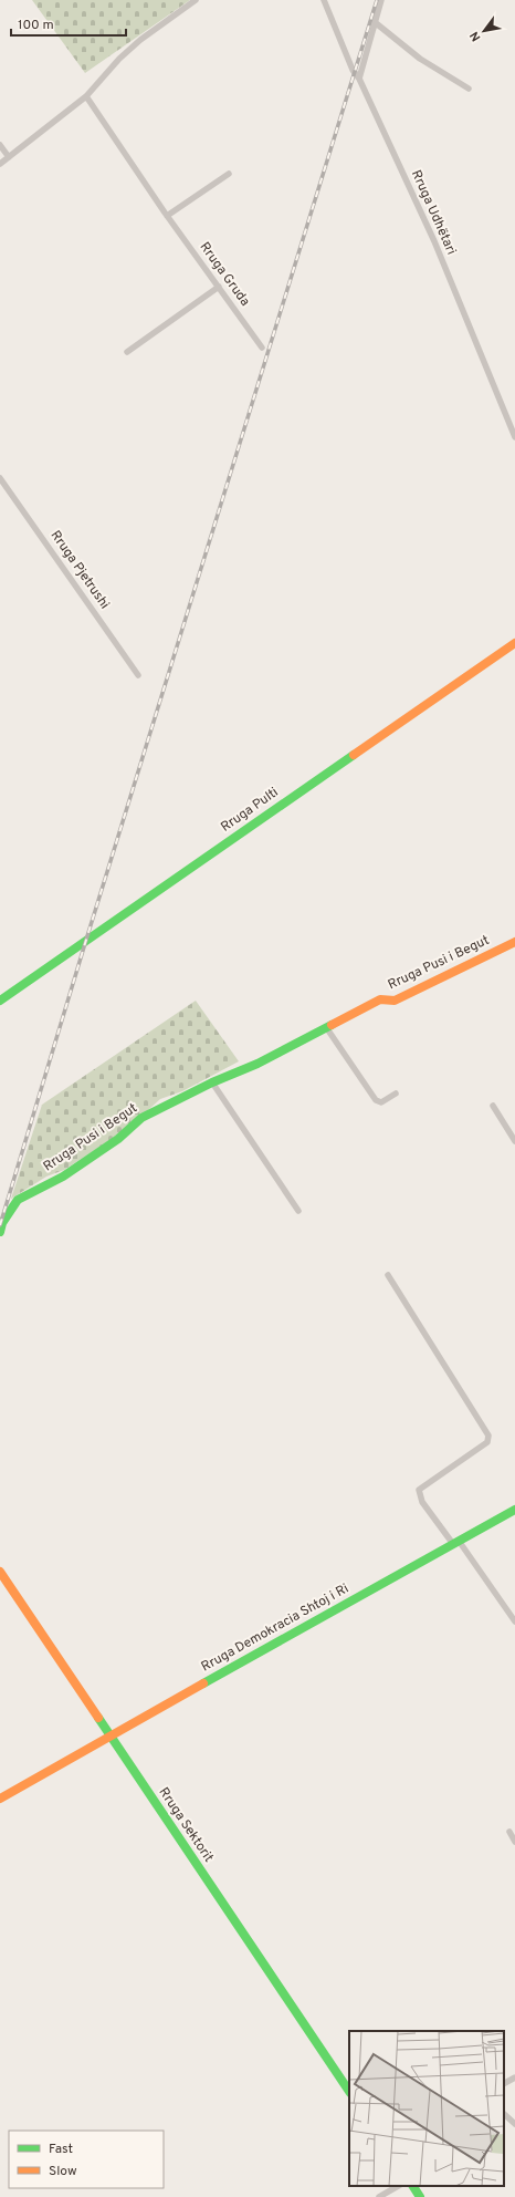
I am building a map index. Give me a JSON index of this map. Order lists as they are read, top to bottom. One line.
{"streets":{"street":["Rruga Udhëtari","Rruga Gruda","Rruga Pjetrushi","Rruga Pulti","Rruga Pusi i Begut","Rruga Demokracia Shtoj i Ri","Rruga Sektorit"]},"crossings":[["Rruga Demokracia Shtoj i Ri","Rruga Sektorit"]],"legend":["Fast","Slow"],"scale_bar":"100 m","north":"bottom left"}
